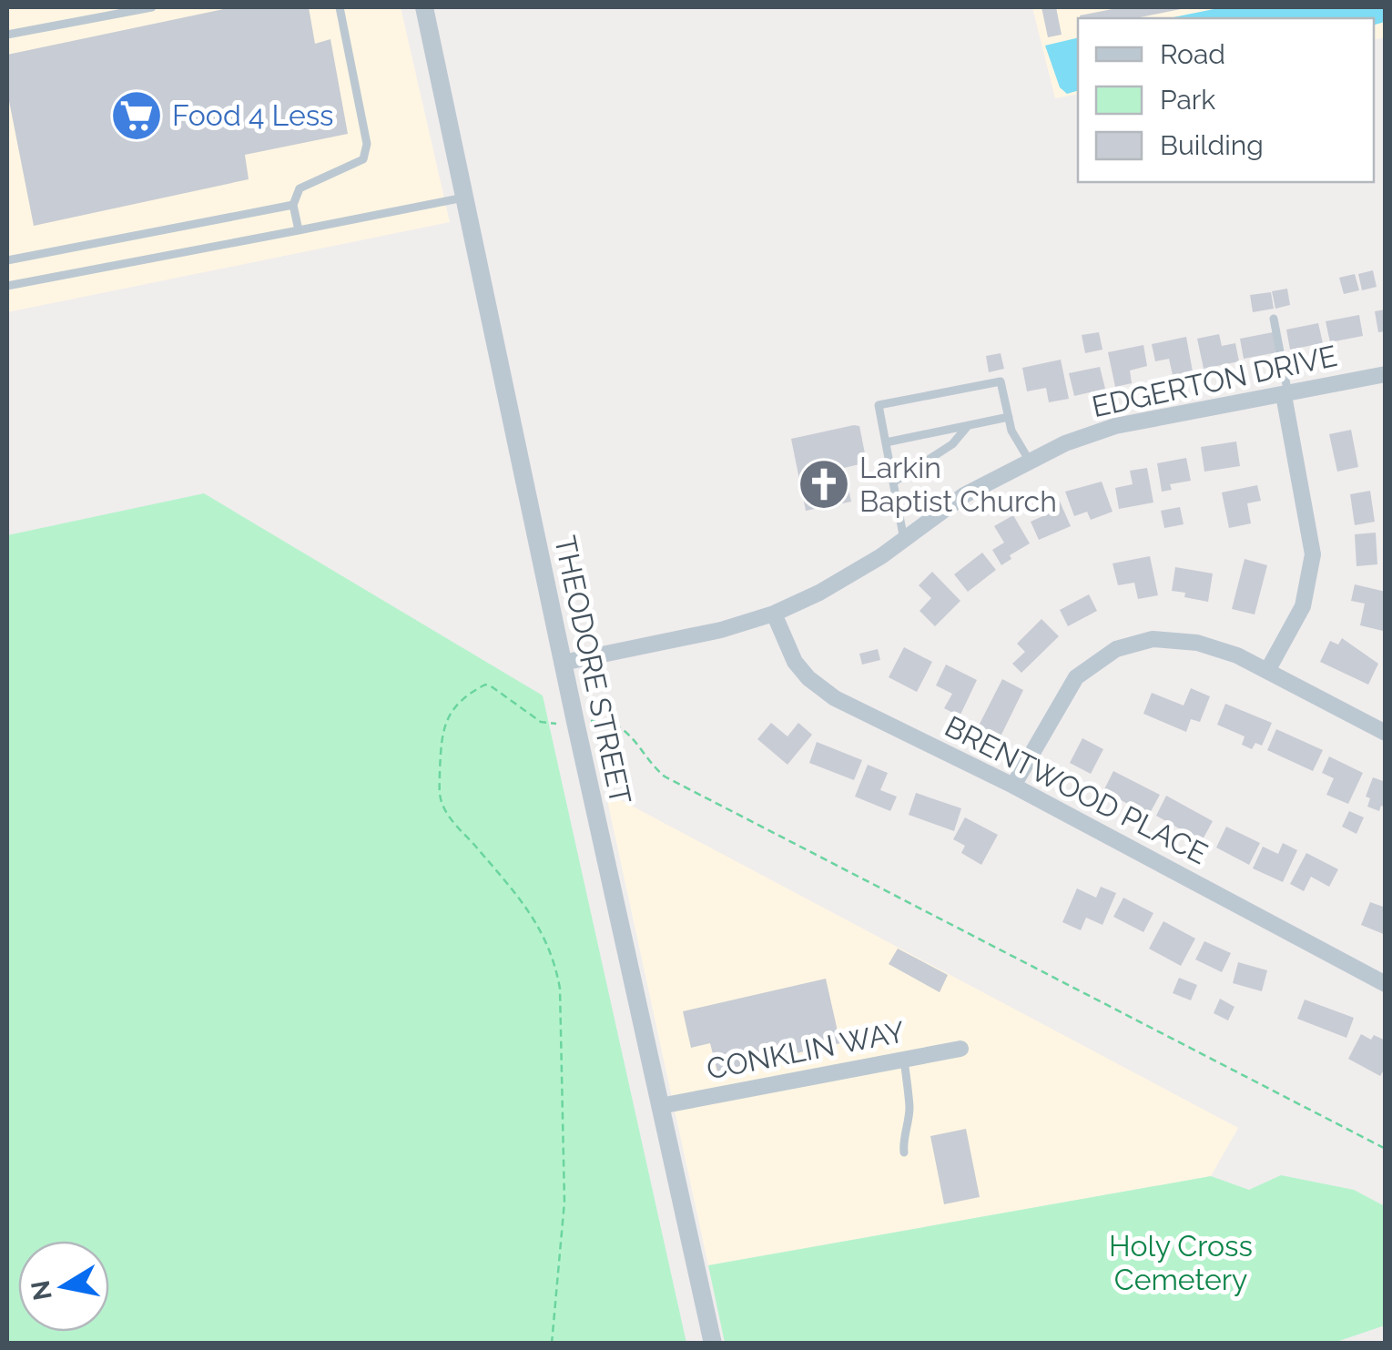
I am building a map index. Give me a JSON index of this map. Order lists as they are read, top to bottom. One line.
{"streets":{"street":["EDGERTON DRIVE","THEODORE STREET","BRENTWOOD PLACE","CONKLIN WAY"]},"crossings":[["EDGERTON DRIVE","THEODORE STREET"],["EDGERTON DRIVE","BRENTWOOD PLACE"],["THEODORE STREET","CONKLIN WAY"]],"parks":["Holy Cross Cemetery"],"places":{"supermarket":["Food 4 Less"],"church":["Larkin Baptist Church"]},"legend":["Road","Park","Building"],"north":"left"}
